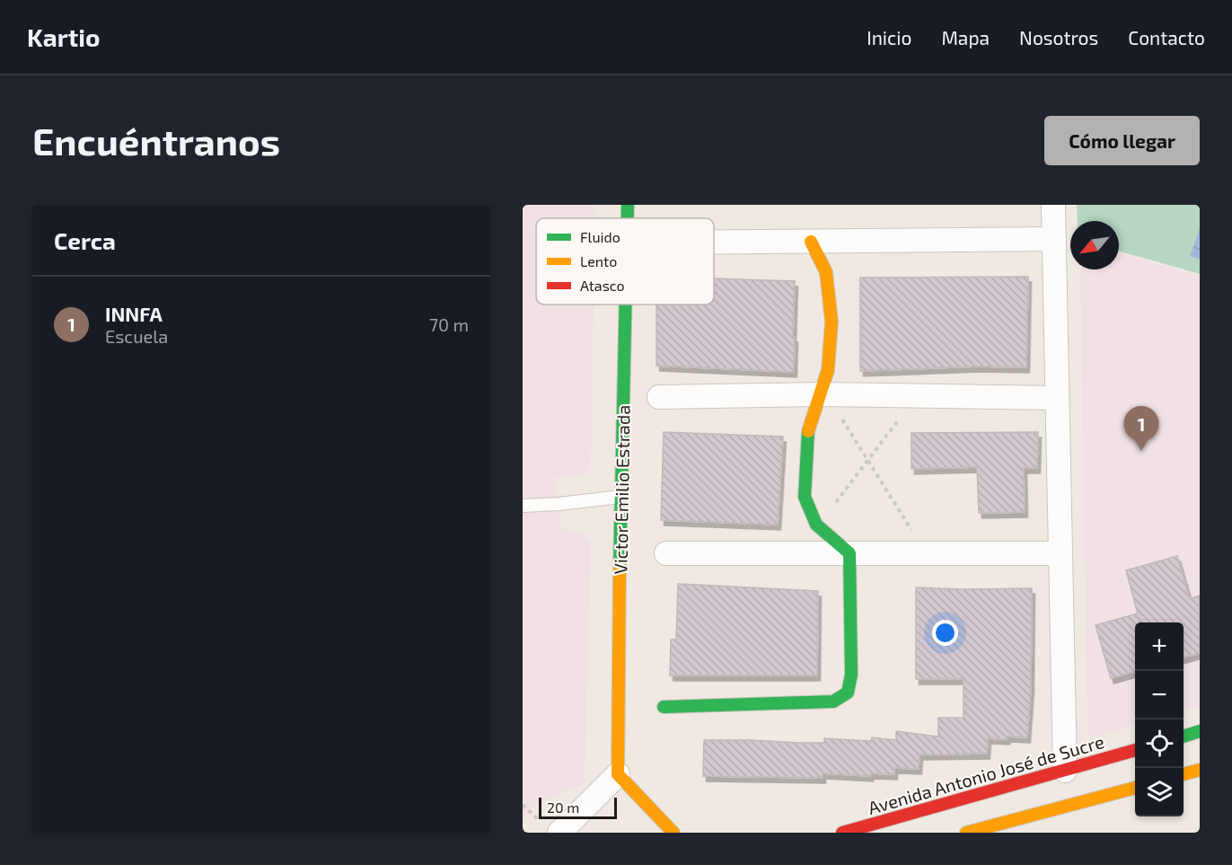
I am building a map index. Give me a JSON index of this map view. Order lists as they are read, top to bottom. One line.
{"streets":{"street":["Victor Emilio Estrada","Avenida Antonio José de Sucre"]},"legend":["Fluido","Lento","Atasco"],"scale_bar":"20 m","north":"bottom left","page":{"header":"Kartio","nav":["Inicio","Mapa","Nosotros","Contacto"],"buttons":"Cómo llegar","title":"Encuéntranos","heading":"Cerca","list":[{"mark":"1","name":"INNFA","note":"Escuela","value":"70 m"}],"pins":"1","map_buttons":["+","−"],"scale":"20 m"}}
